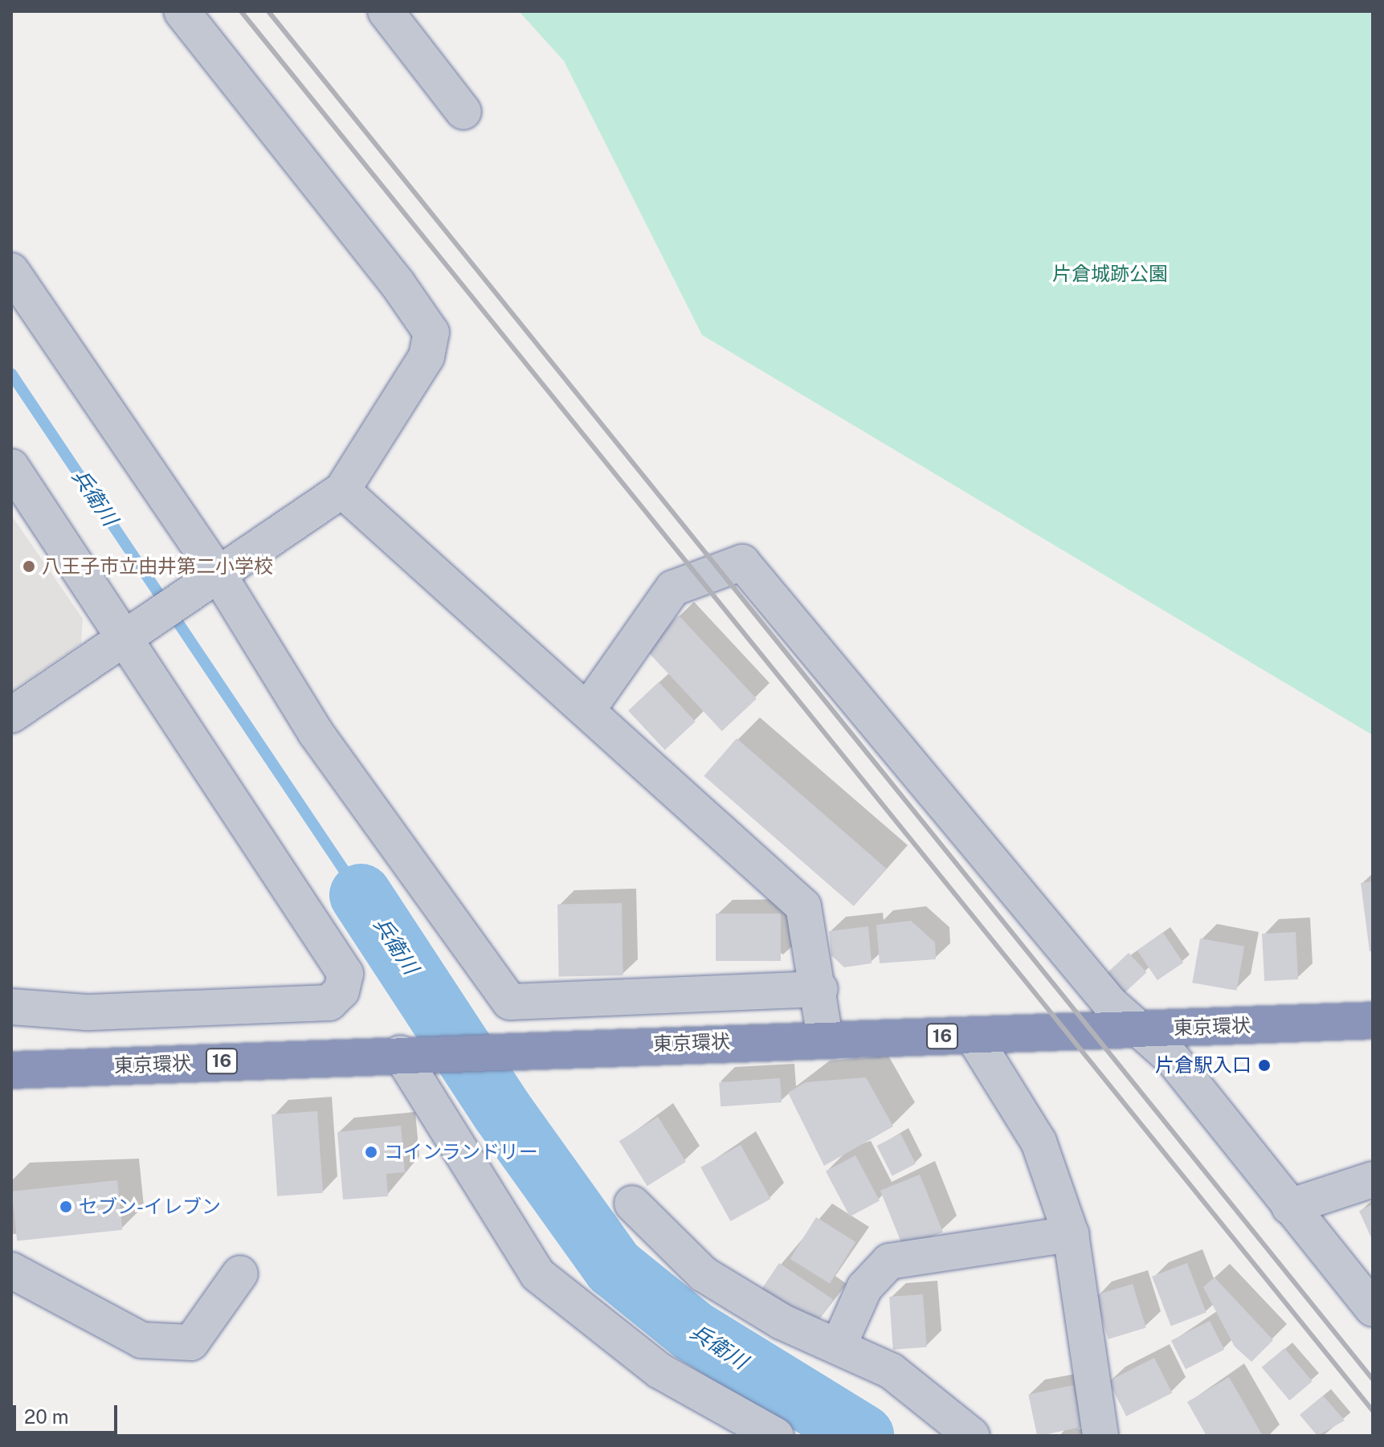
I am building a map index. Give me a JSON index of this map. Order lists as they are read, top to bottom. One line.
{"streets":{"highway":["東京環状","16"]},"water":["兵衛川"],"parks":["片倉城跡公園"],"places":["八王子市立由井第二小学校","片倉駅入口","コインランドリー","セブン-イレブン"],"scale_bar":"20 m"}
